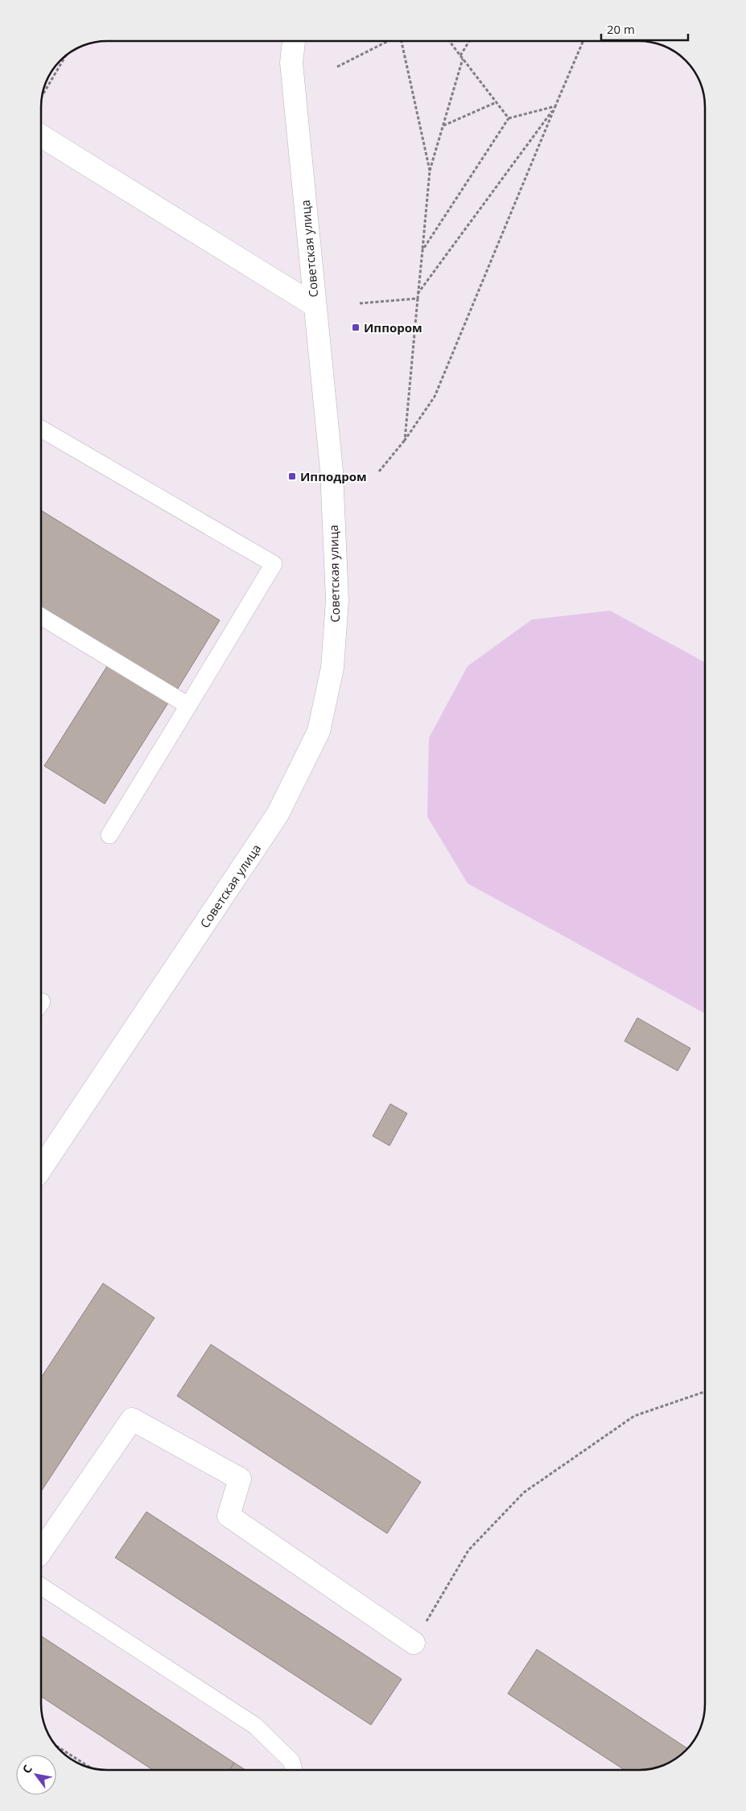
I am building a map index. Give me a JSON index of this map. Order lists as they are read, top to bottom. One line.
{"streets":{"main road":["Советская улица"]},"places":{"transit":["Иппором","Ипподром"]},"scale_bar":"20 m","north":"top left"}
